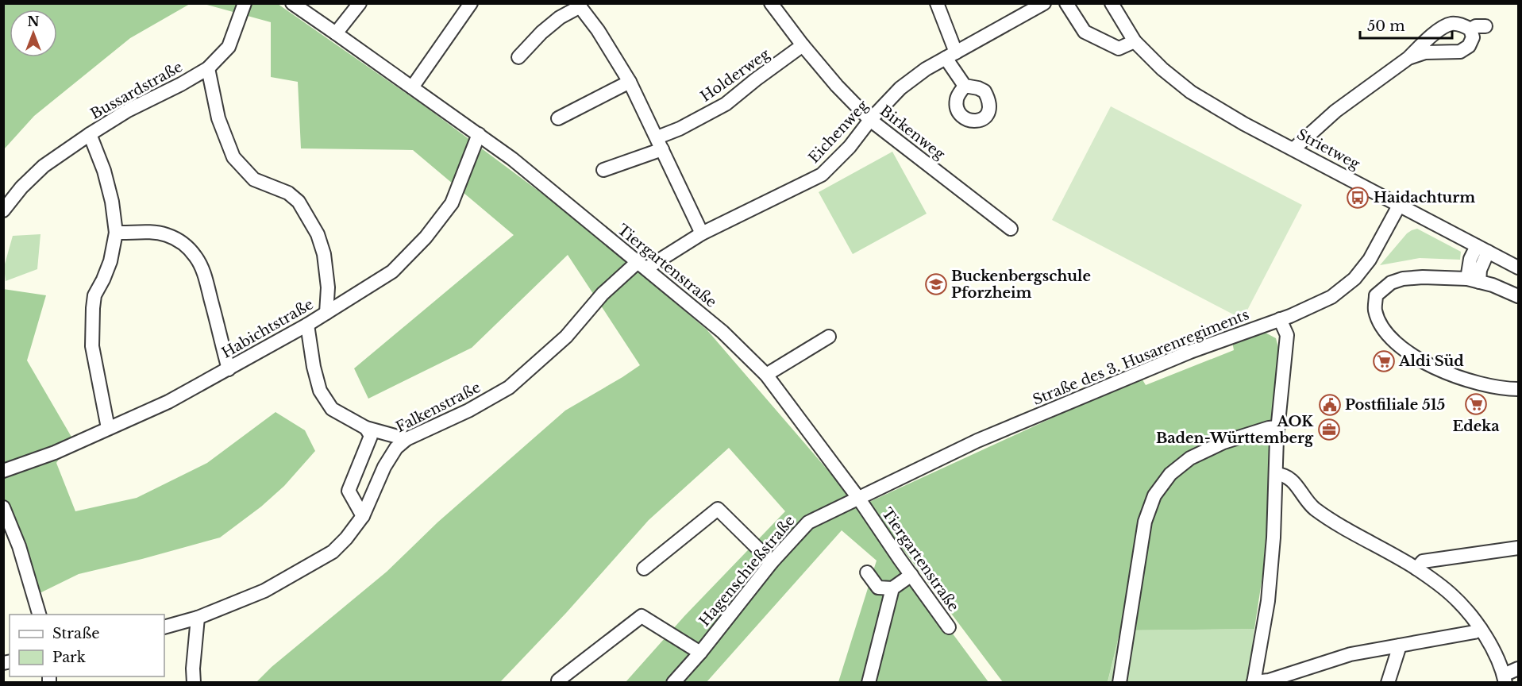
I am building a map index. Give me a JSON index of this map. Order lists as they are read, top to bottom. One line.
{"streets":{"street":["Holderweg","Bussardstraße","Eichenweg","Birkenweg","Strietweg","Tiergartenstraße","Habichtstraße","Straße des 3. Husarenregiments","Falkenstraße","Hagenschießstraße"]},"crossings":[["Holderweg","Birkenweg"],["Eichenweg","Birkenweg"],["Eichenweg","Tiergartenstraße"],["Eichenweg","Falkenstraße"],["Strietweg","Straße des 3. Husarenregiments"],["Tiergartenstraße","Habichtstraße"],["Tiergartenstraße","Straße des 3. Husarenregiments"],["Tiergartenstraße","Falkenstraße"],["Tiergartenstraße","Hagenschießstraße"],["Straße des 3. Husarenregiments","Hagenschießstraße"]],"places":{"bus stop":["Haidachturm"],"school or university":["Buckenbergschule Pforzheim"],"supermarket":["Aldi Süd","Edeka"],"public building":["Postfiliale 515"],"office":["AOK Baden-Württemberg"]},"legend":["Straße","Park"],"scale_bar":"50 m","north":"top"}
